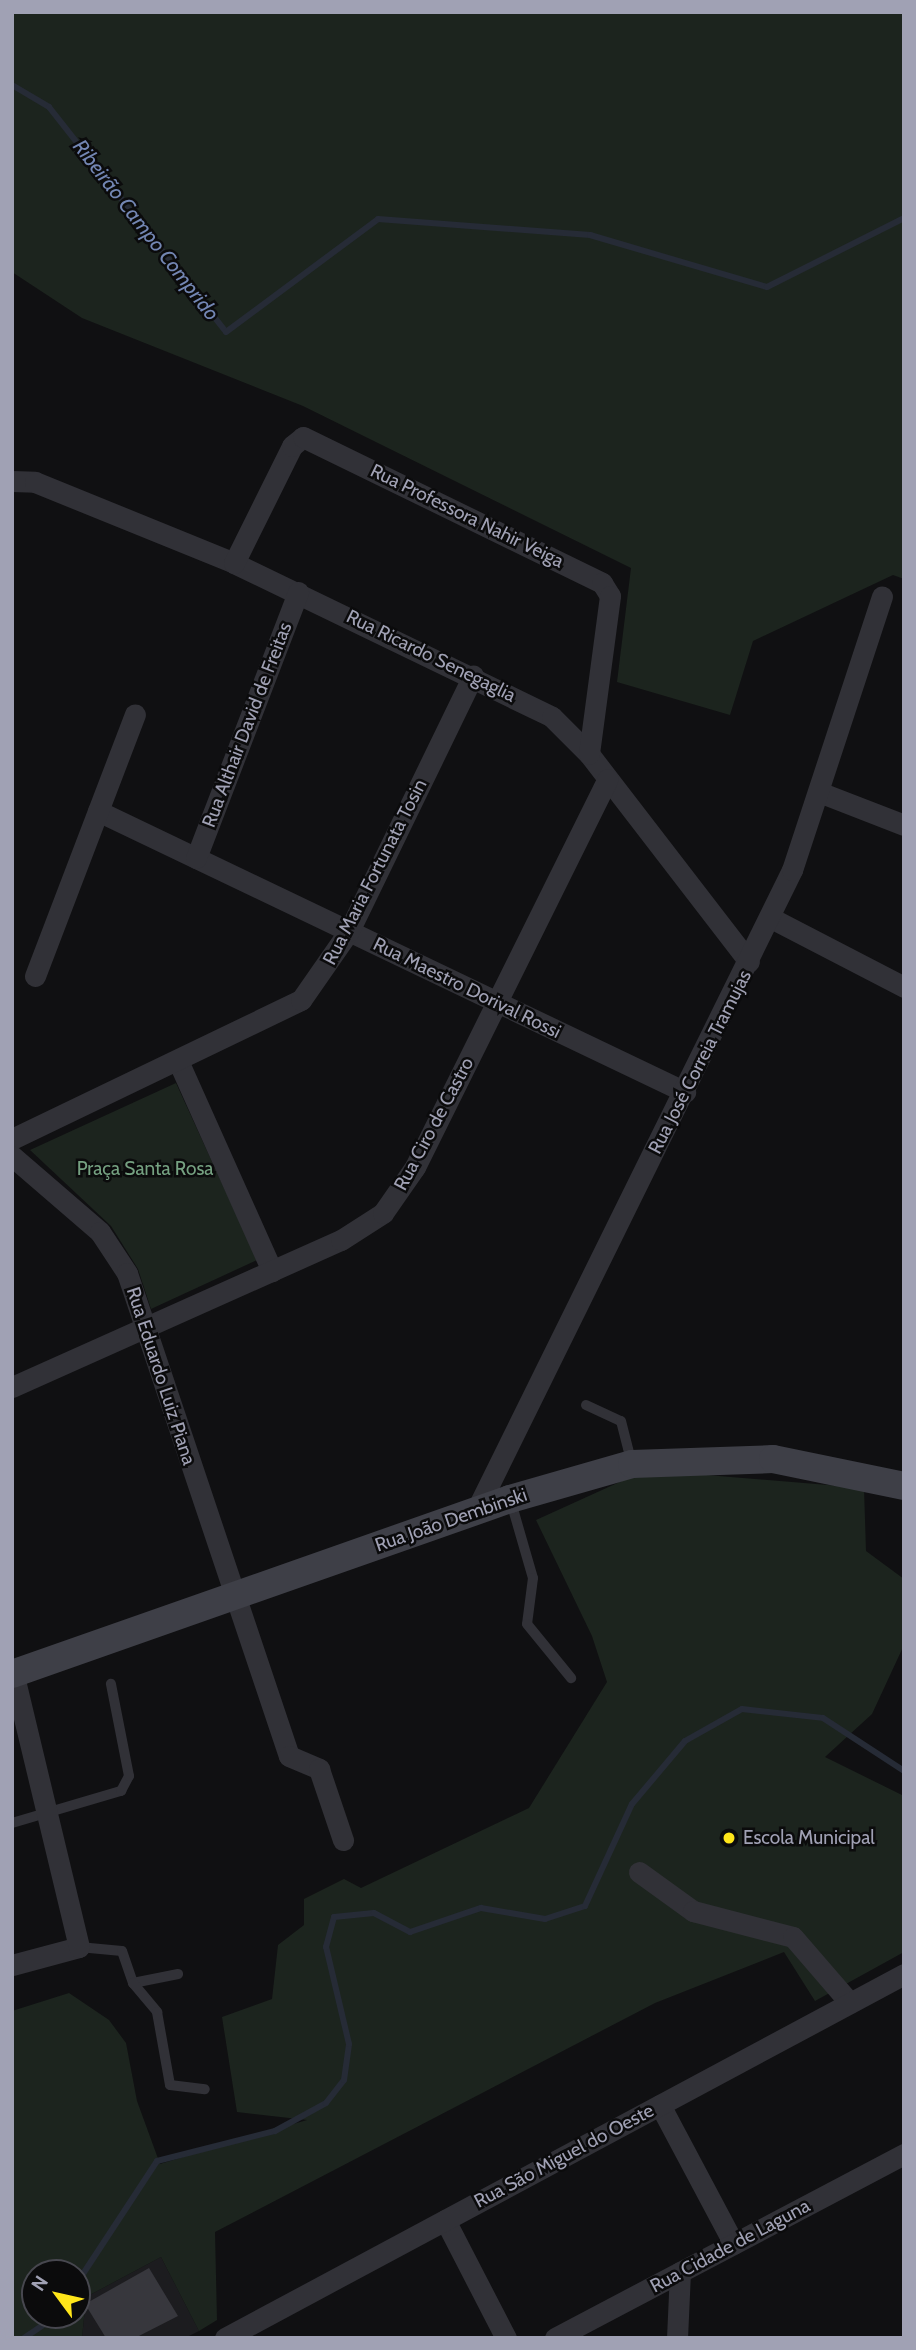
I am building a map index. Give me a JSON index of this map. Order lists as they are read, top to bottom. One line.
{"streets":{"main road":["Rua João Dembinski"],"street":["Rua Professora Nahir Veiga","Rua Ricardo Senegaglia","Rua Althair David de Freitas","Rua Maria Fortunata Tosin","Rua Maestro Dorival Rossi","Rua José Correia Tramujas","Rua Ciro de Castro","Rua Eduardo Luiz Piana","Rua São Miguel do Oeste","Rua Cidade de Laguna"]},"crossings":[["Rua Professora Nahir Veiga","Rua Ricardo Senegaglia"],["Rua Ricardo Senegaglia","Rua Althair David de Freitas"],["Rua Ricardo Senegaglia","Rua Maria Fortunata Tosin"],["Rua Ricardo Senegaglia","Rua José Correia Tramujas"],["Rua Ricardo Senegaglia","Rua Ciro de Castro"],["Rua Althair David de Freitas","Rua Maestro Dorival Rossi"],["Rua Maria Fortunata Tosin","Rua Maestro Dorival Rossi"],["Rua Maestro Dorival Rossi","Rua José Correia Tramujas"],["Rua Maestro Dorival Rossi","Rua Ciro de Castro"],["Rua José Correia Tramujas","Rua João Dembinski"],["Rua Ciro de Castro","Rua Eduardo Luiz Piana"],["Rua Eduardo Luiz Piana","Rua João Dembinski"]],"water":["Ribeirão Campo Comprido"],"parks":["Praça Santa Rosa"],"places":["Escola Municipal"],"north":"top left"}
